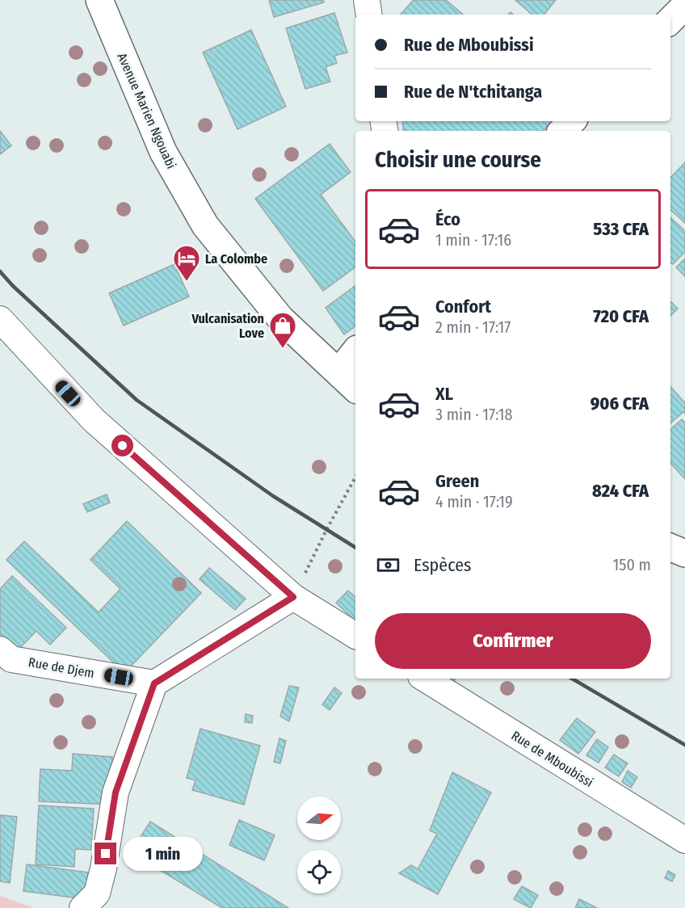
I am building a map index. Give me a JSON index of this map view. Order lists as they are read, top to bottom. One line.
{"streets":{"main road":["Avenue Marien Ngouabi"],"street":["Rue de Djem","Rue de Mboubissi"]},"places":{"hotel":["La Colombe"],"shop":["Vulcanisation Love"]},"north":"right","page":{"banner":["Rue de Mboubissi","Rue de N'tchitanga"],"heading":"Choisir une course","list":[{"name":"Éco","note":"1 min · 17:16","value":"533 CFA"},{"name":"Confort","note":"2 min · 17:17","value":"720 CFA"},{"name":"XL","note":"3 min · 17:18","value":"906 CFA"},{"name":"Green","note":"4 min · 17:19","value":"824 CFA"}],"pay":["Espèces","150 m"],"buttons":"Confirmer","bubble":"1 min"}}
